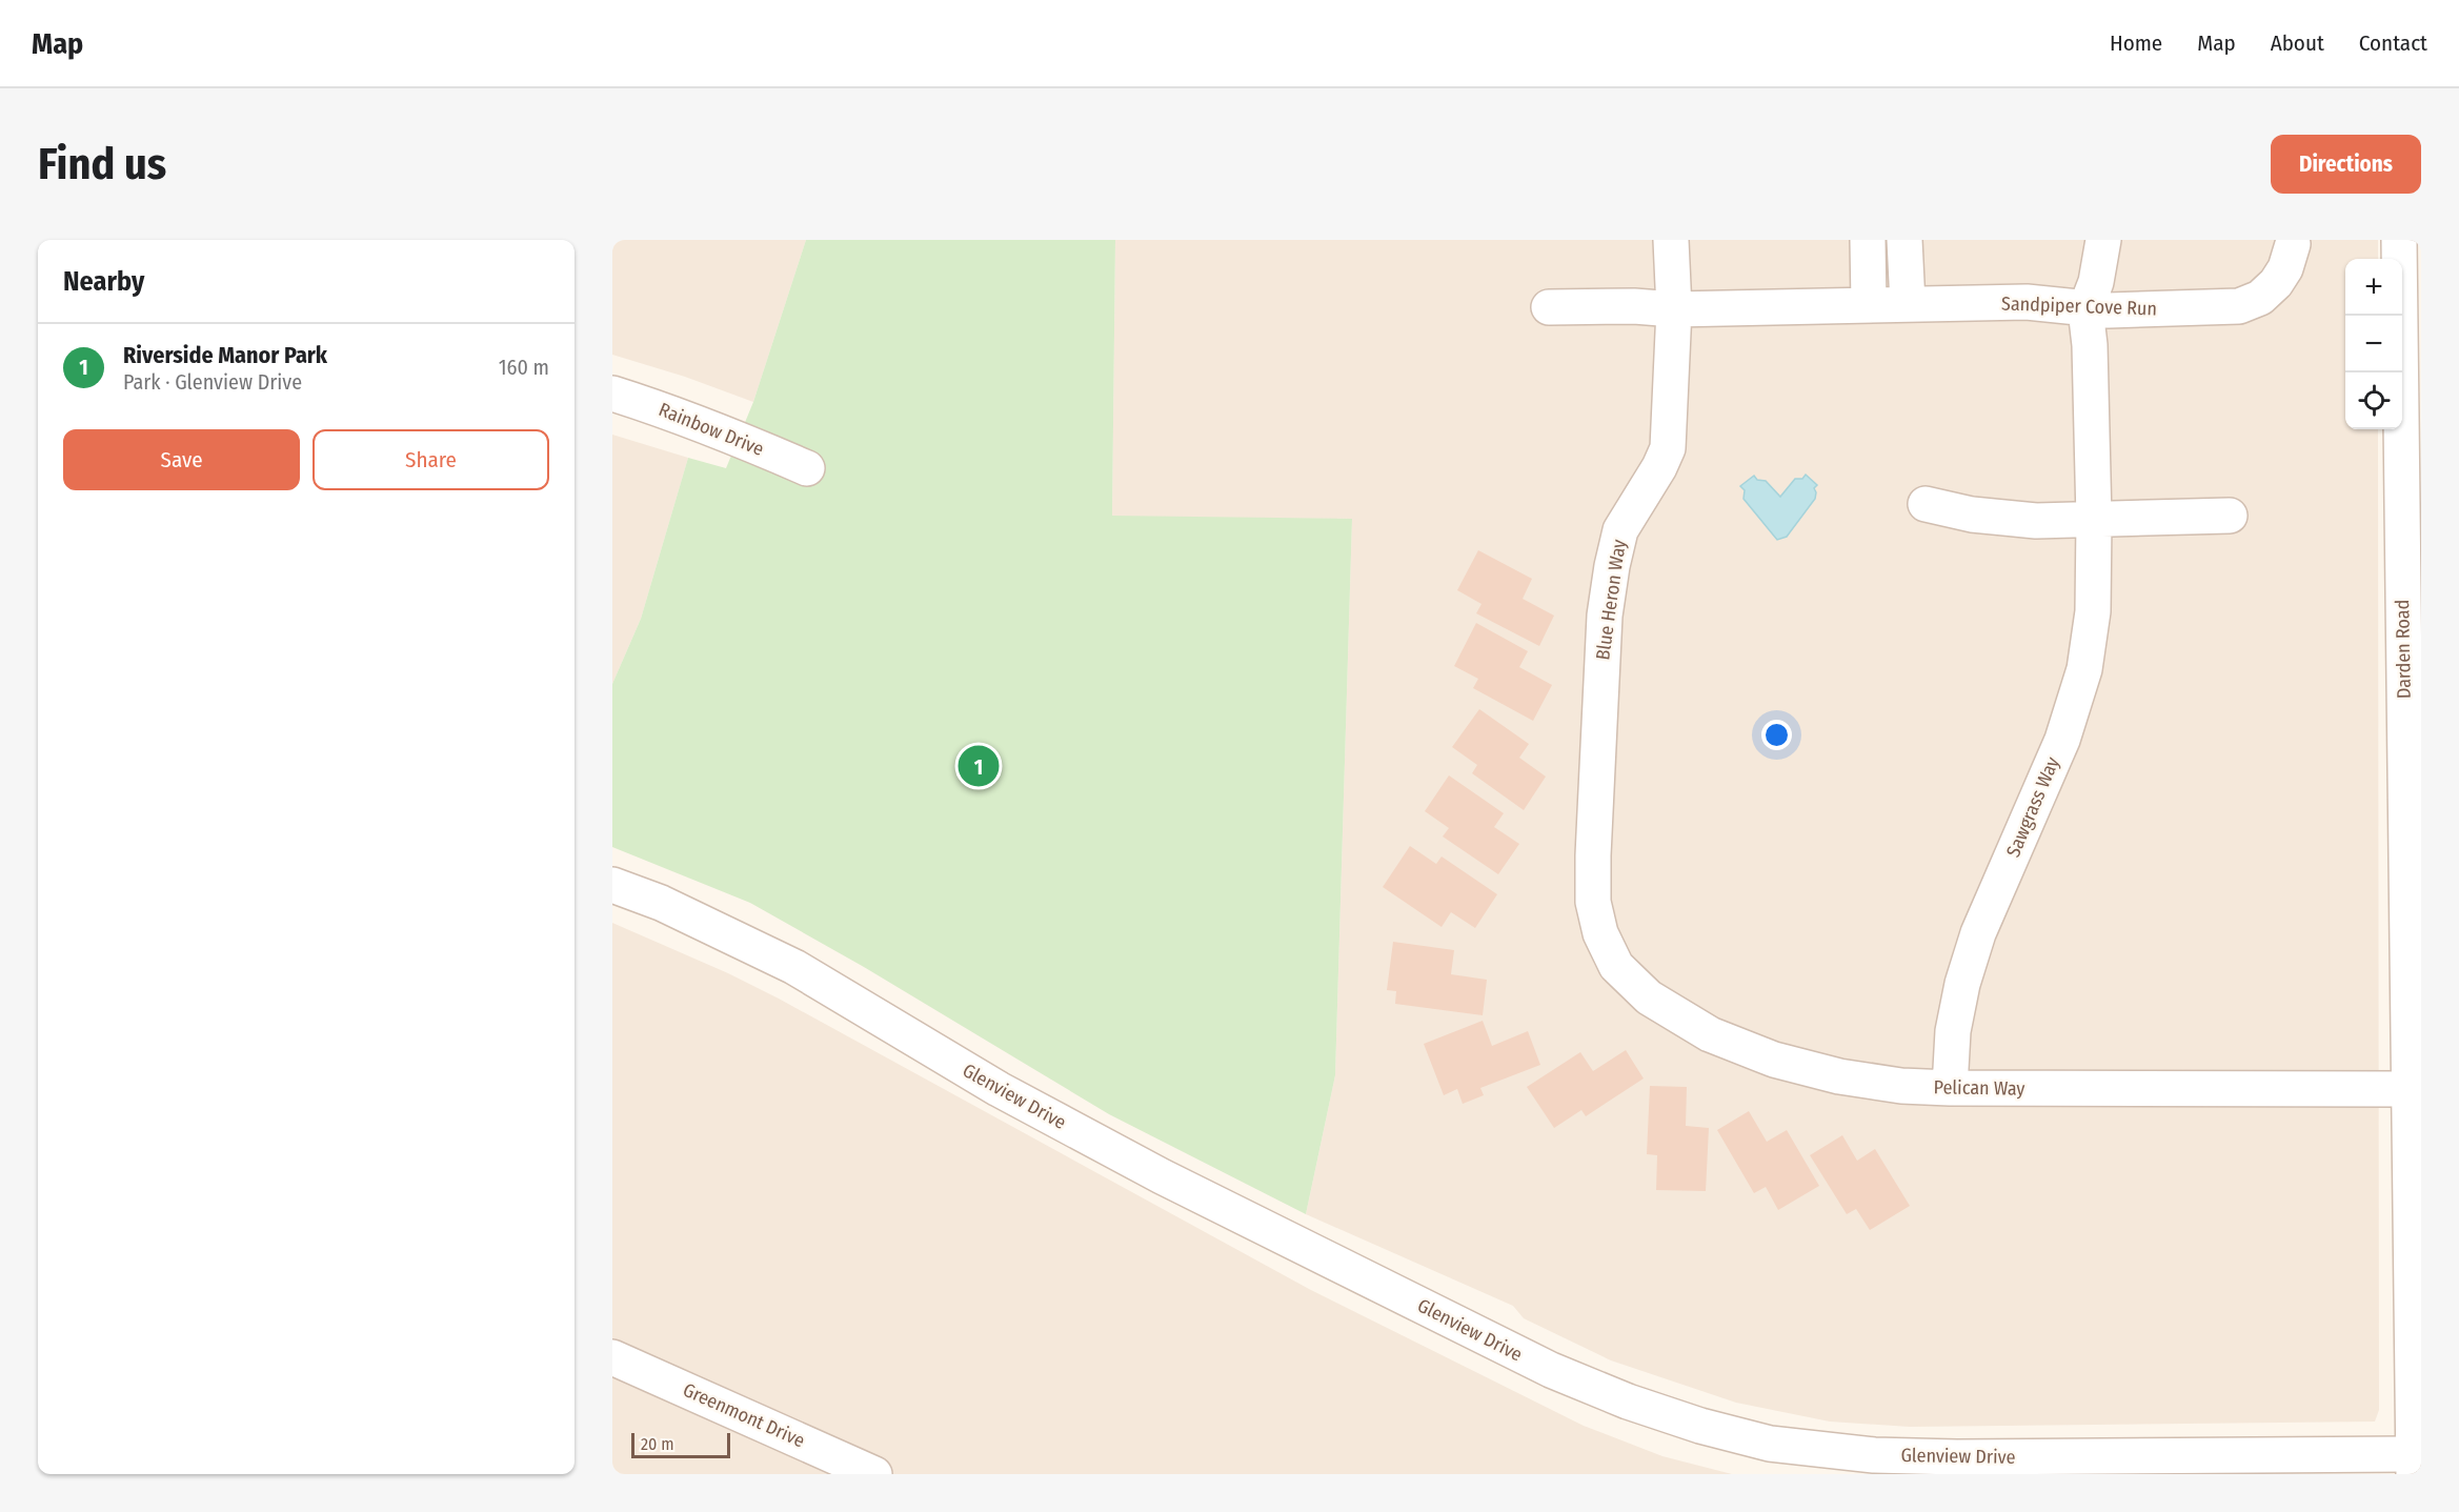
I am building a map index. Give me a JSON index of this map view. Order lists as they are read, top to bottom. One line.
{"streets":{"street":["Sandpiper Cove Run","Rainbow Drive","Blue Heron Way","Darden Road","Sawgrass Way","Pelican Way","Glenview Drive","Greenmont Drive"]},"crossings":[["Sandpiper Cove Run","Blue Heron Way"],["Sandpiper Cove Run","Sawgrass Way"],["Blue Heron Way","Pelican Way"],["Darden Road","Pelican Way"],["Darden Road","Glenview Drive"],["Sawgrass Way","Pelican Way"]],"scale_bar":"20 m","page":{"header":"Map","nav":["Home","Map","About","Contact"],"buttons":["Directions",["Save","Share"]],"title":"Find us","heading":"Nearby","map_buttons":["+","−"],"list":[{"mark":"1","name":"Riverside Manor Park","note":"Park · Glenview Drive","value":"160 m"}],"pins":"1","scale":"20 m"}}
